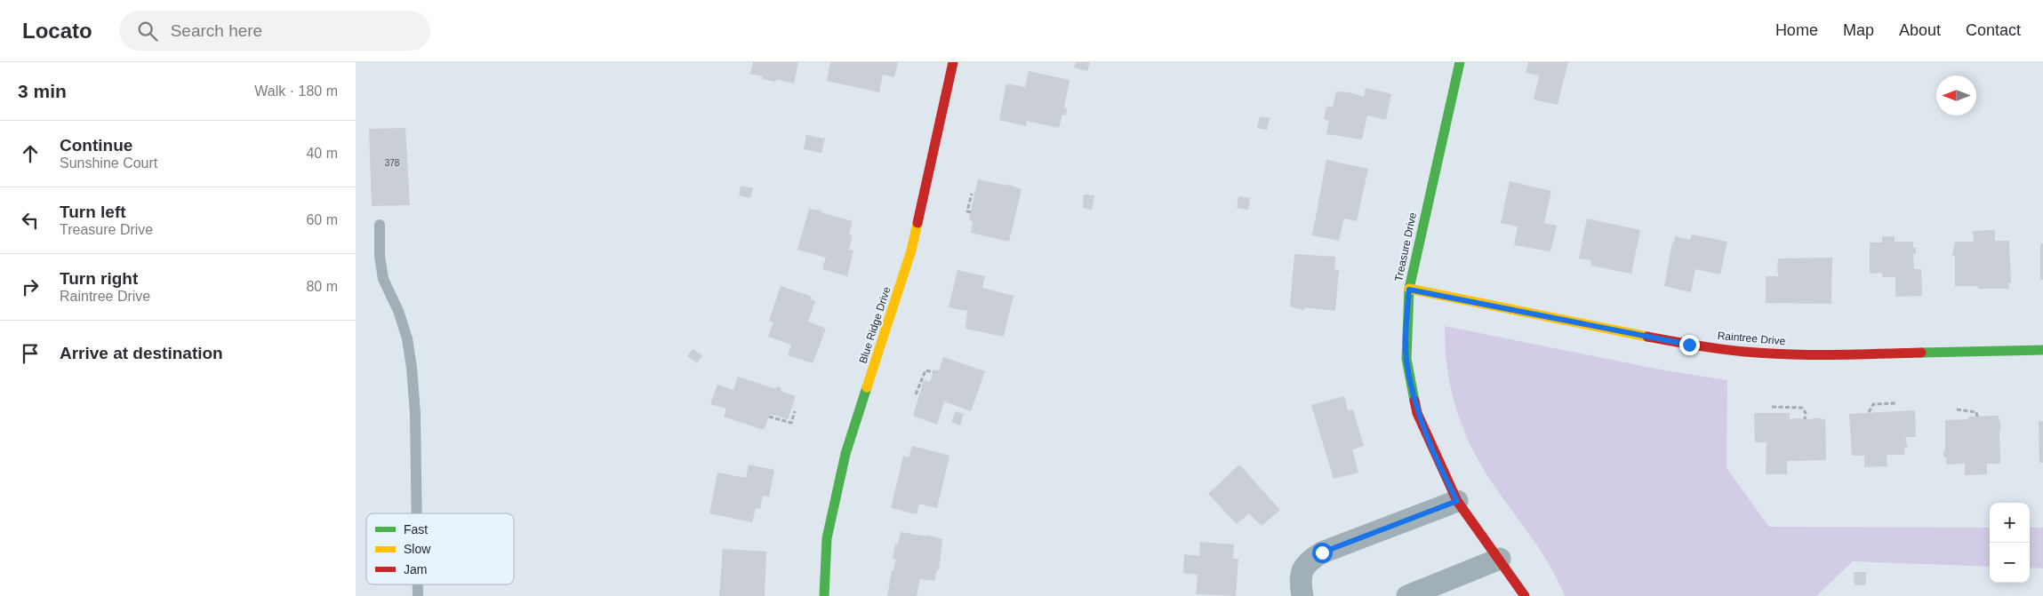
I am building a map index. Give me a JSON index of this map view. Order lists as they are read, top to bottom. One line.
{"streets":{"street":["Treasure Drive","Blue Ridge Drive","Raintree Drive"]},"crossings":[["Treasure Drive","Raintree Drive"]],"house_numbers":["378"],"legend":["Fast","Slow","Jam"],"north":"left","page":{"header":"Locato","search":"Search here","nav":["Home","Map","About","Contact"],"heading":["3 min","Walk · 180 m"],"list":[["Continue","Sunshine Court","40 m"],["Turn left","Treasure Drive","60 m"],["Turn right","Raintree Drive","80 m"],"Arrive at destination"],"map_buttons":["+","−"]}}
